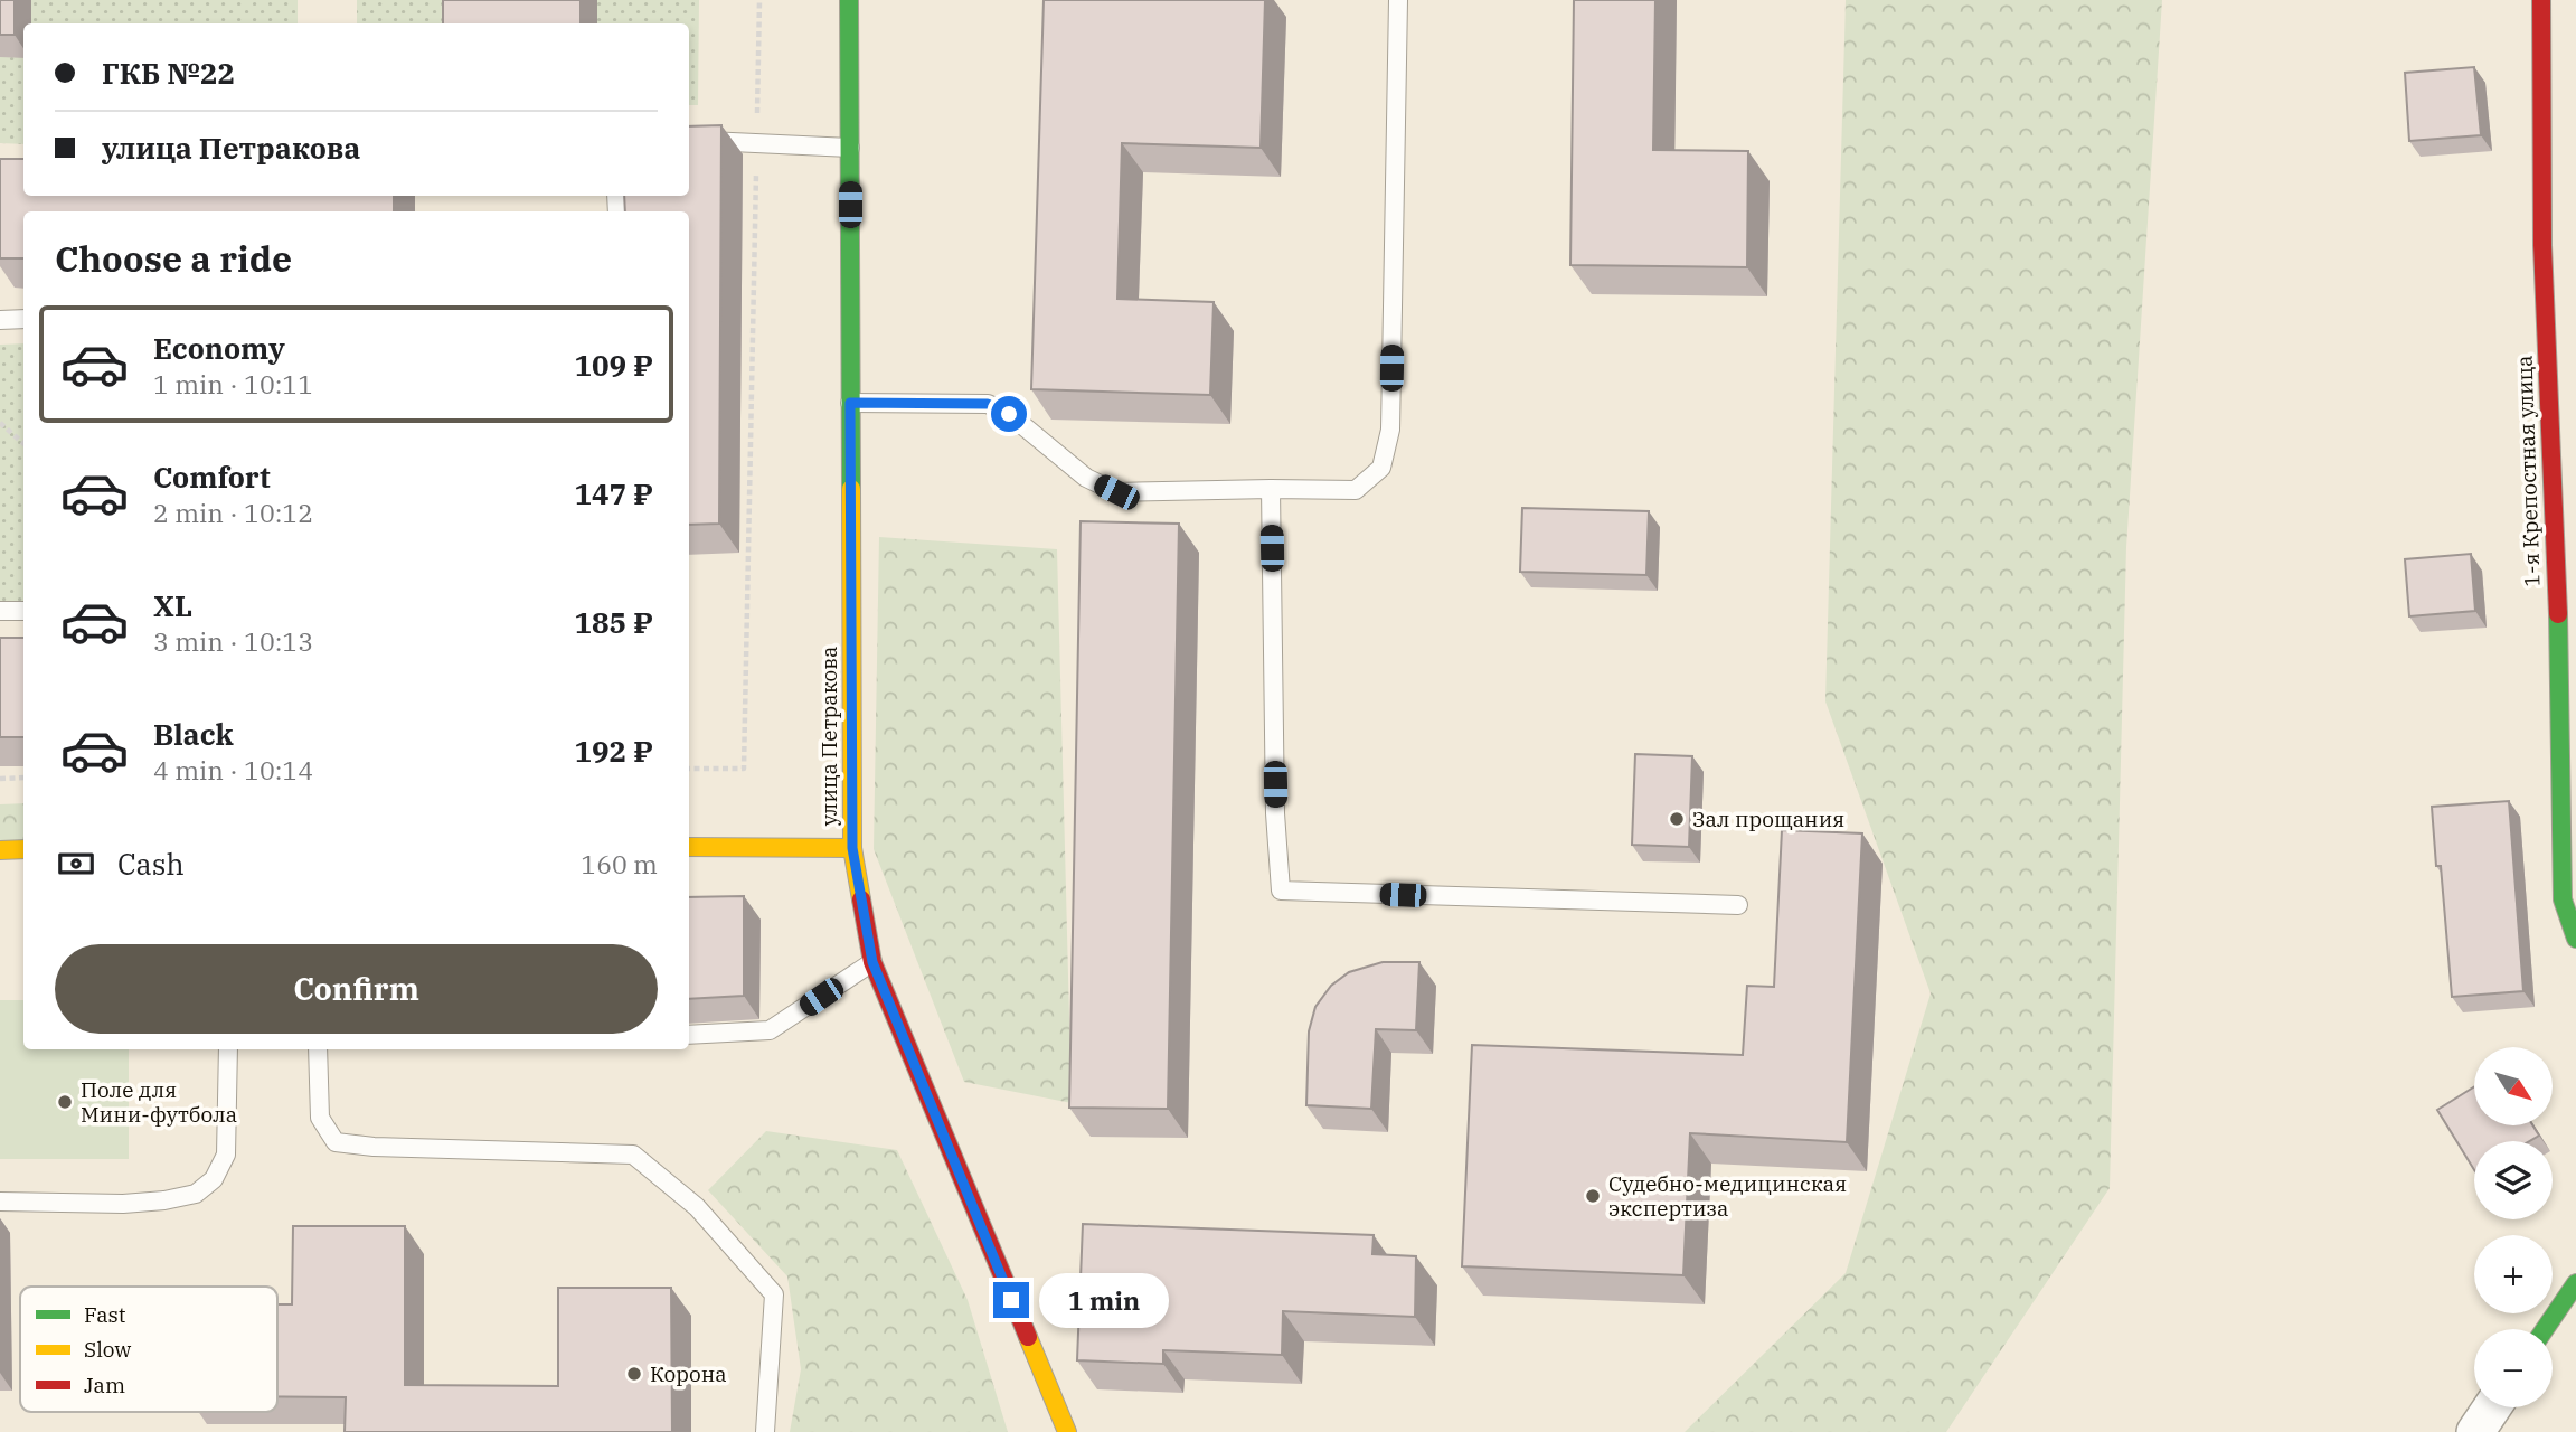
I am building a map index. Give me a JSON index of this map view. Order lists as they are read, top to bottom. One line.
{"streets":{"street":["1-я Крепостная улица","улица Петракова"]},"places":["Зал прощания","Поле для Мини-футбола","Судебно-медицинская экспертиза","Корона"],"legend":["Fast","Slow","Jam"],"north":"bottom right","page":{"banner":["ГКБ №22","улица Петракова"],"heading":"Choose a ride","list":[{"name":"Economy","note":"1 min · 10:11","value":"109 ₽"},{"name":"Comfort","note":"2 min · 10:12","value":"147 ₽"},{"name":"XL","note":"3 min · 10:13","value":"185 ₽"},{"name":"Black","note":"4 min · 10:14","value":"192 ₽"}],"pay":["Cash","160 m"],"buttons":"Confirm","map_buttons":["+","−"],"bubble":"1 min"}}
